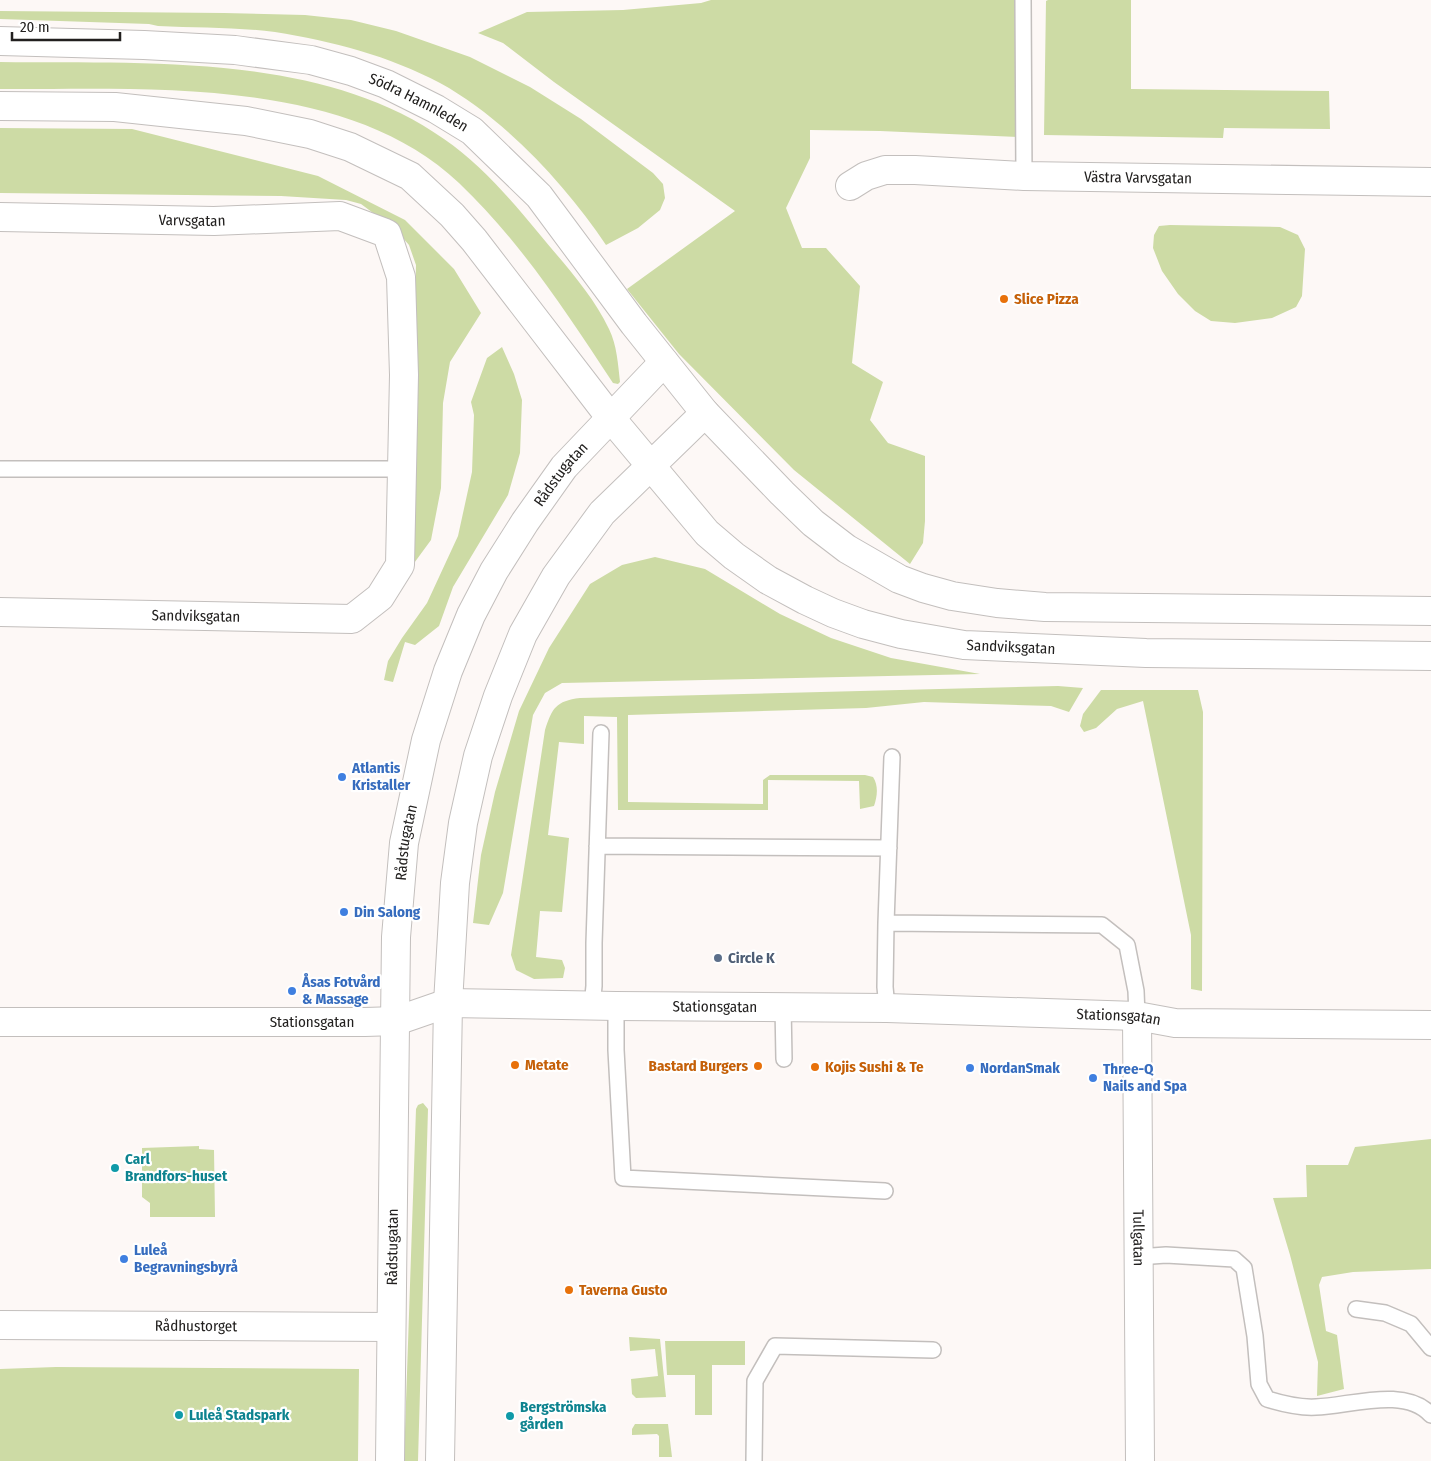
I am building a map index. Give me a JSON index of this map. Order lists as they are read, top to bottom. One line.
{"streets":{"main road":["Södra Hamnleden","Västra Varvsgatan","Varvsgatan","Rådstugatan","Sandviksgatan","Stationsgatan","Tullgatan","Rådhustorget"]},"crossings":[["Södra Hamnleden","Rådstugatan"],["Varvsgatan","Sandviksgatan"],["Rådstugatan","Stationsgatan"],["Rådstugatan","Rådhustorget"],["Stationsgatan","Tullgatan"]],"places":["Slice Pizza","Atlantis Kristaller","Din Salong","Circle K","Åsas Fotvård & Massage","Metate","Bastard Burgers","Kojis Sushi & Te","NordanSmak","Three-Q Nails and Spa","Carl Brandfors-huset","Luleå Begravningsbyrå","Taverna Gusto","Luleå Stadspark","Bergströmska gården"],"scale_bar":"20 m"}
